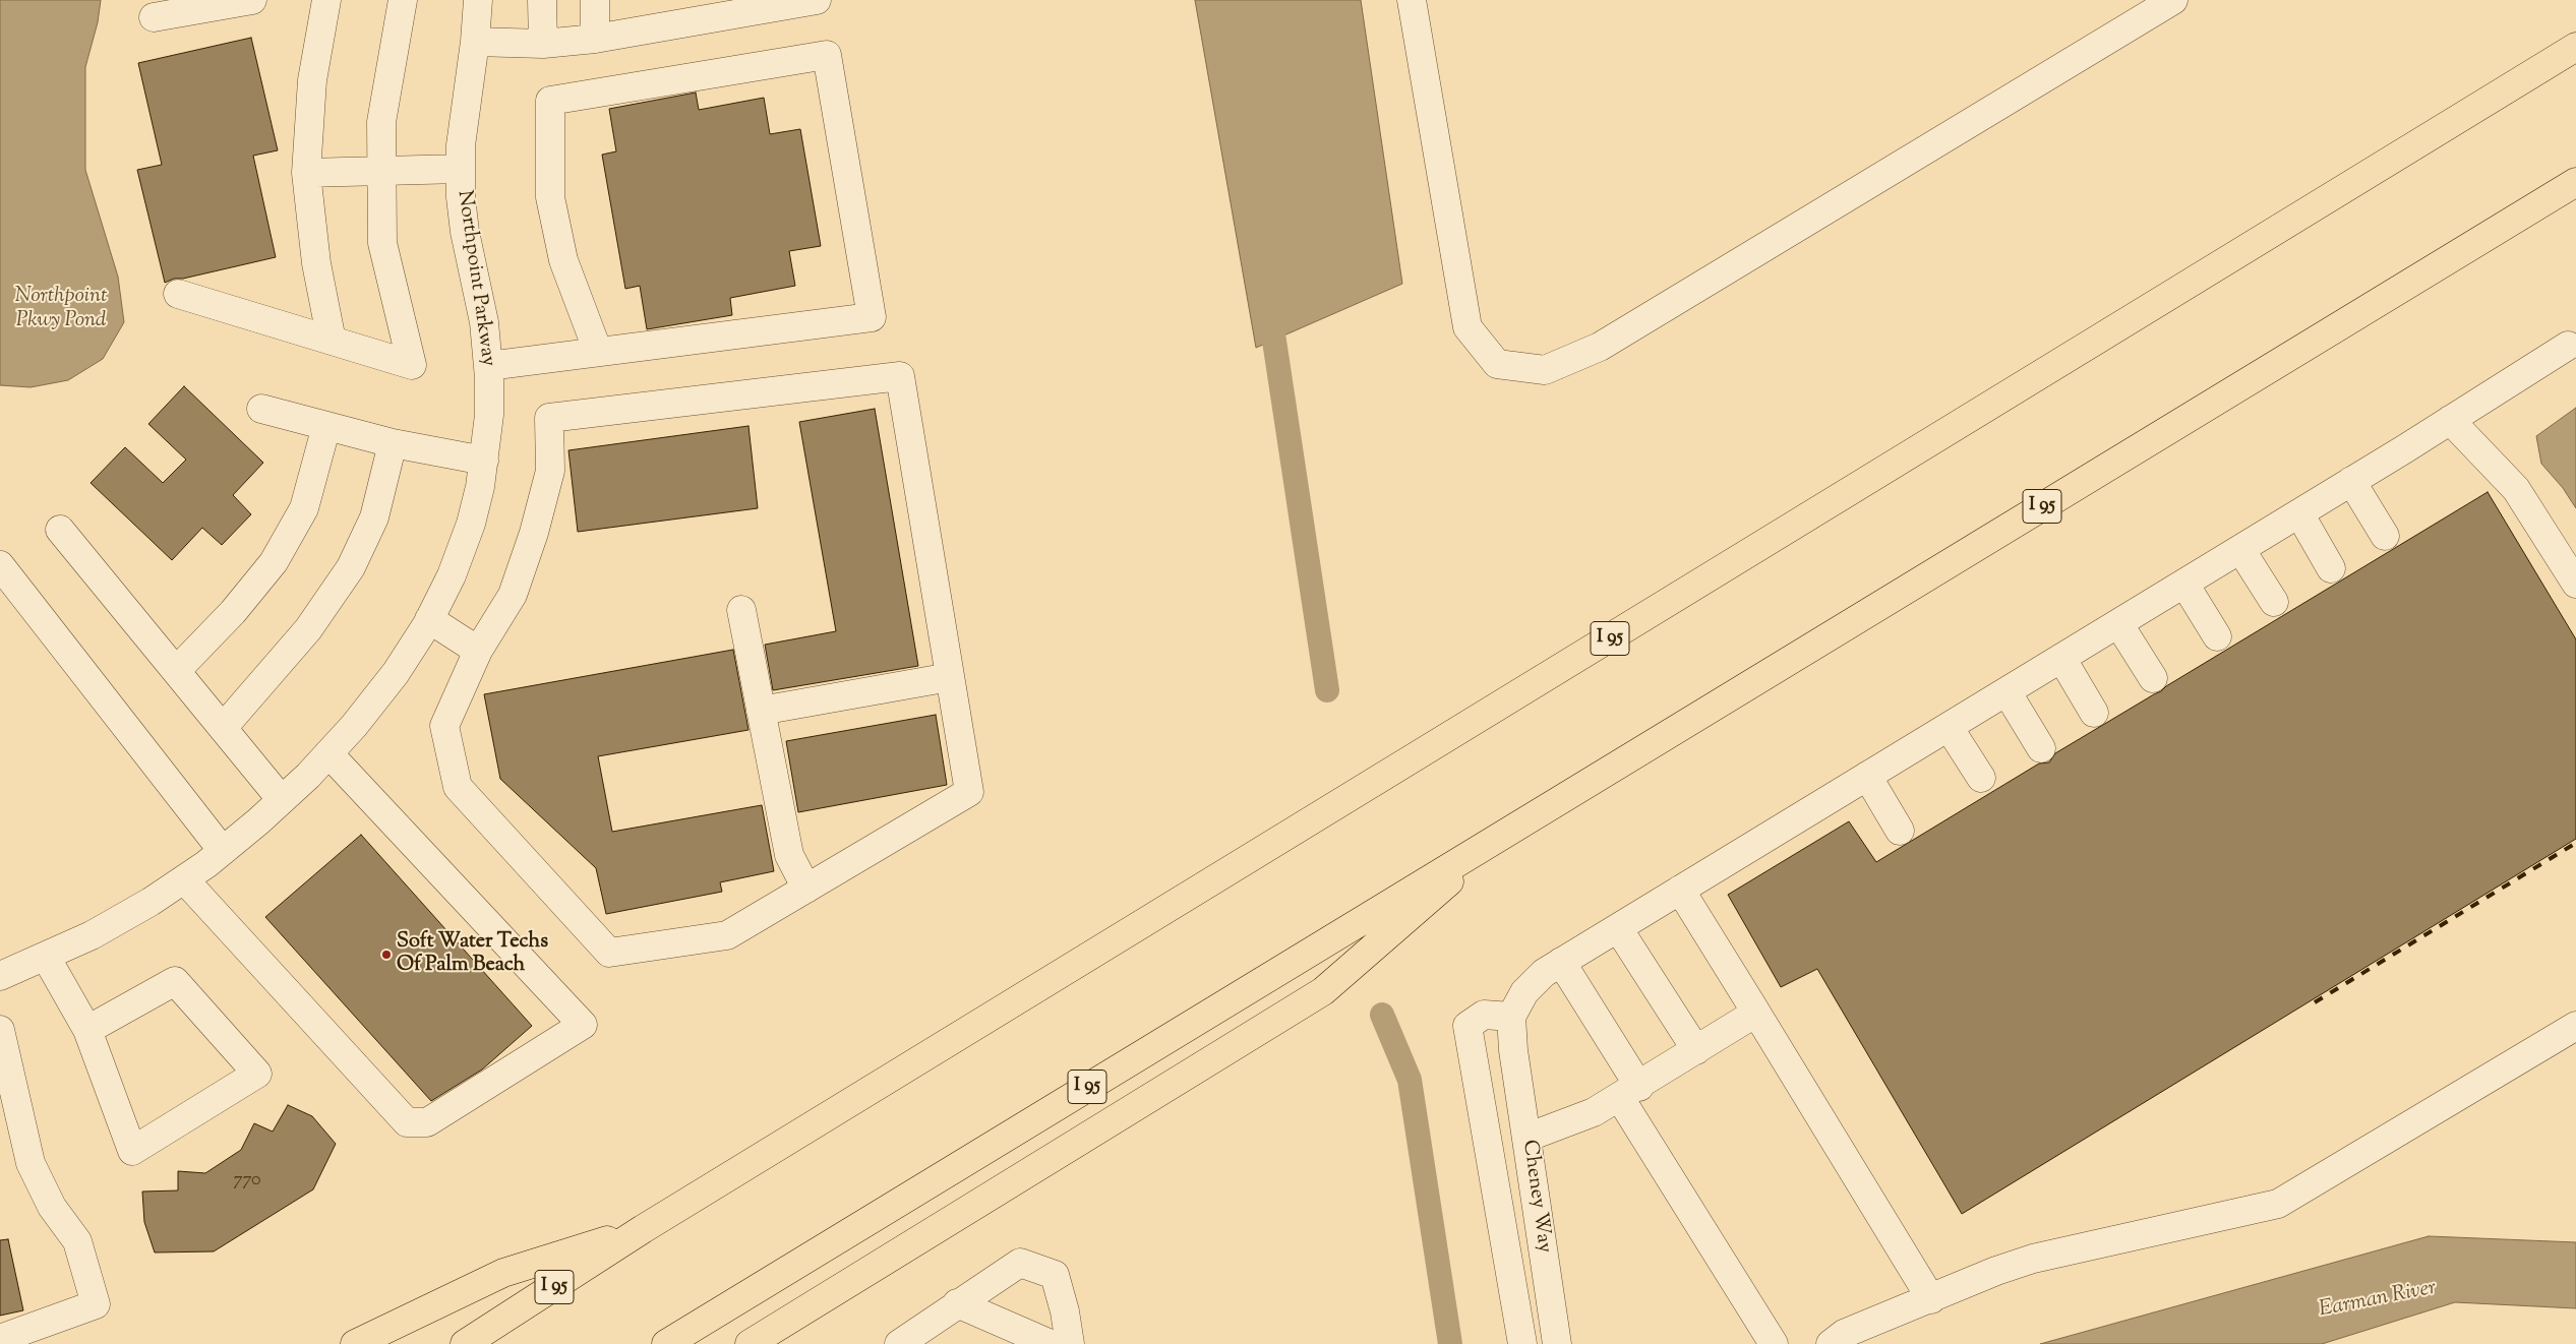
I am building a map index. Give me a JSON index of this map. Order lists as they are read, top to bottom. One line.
{"streets":{"highway":["I 95"],"street":["Northpoint Parkway","Cheney Way"]},"water":["Northpoint Pkwy Pond","Earman River"],"places":["Soft Water Techs Of Palm Beach"],"house_numbers":["770"]}
